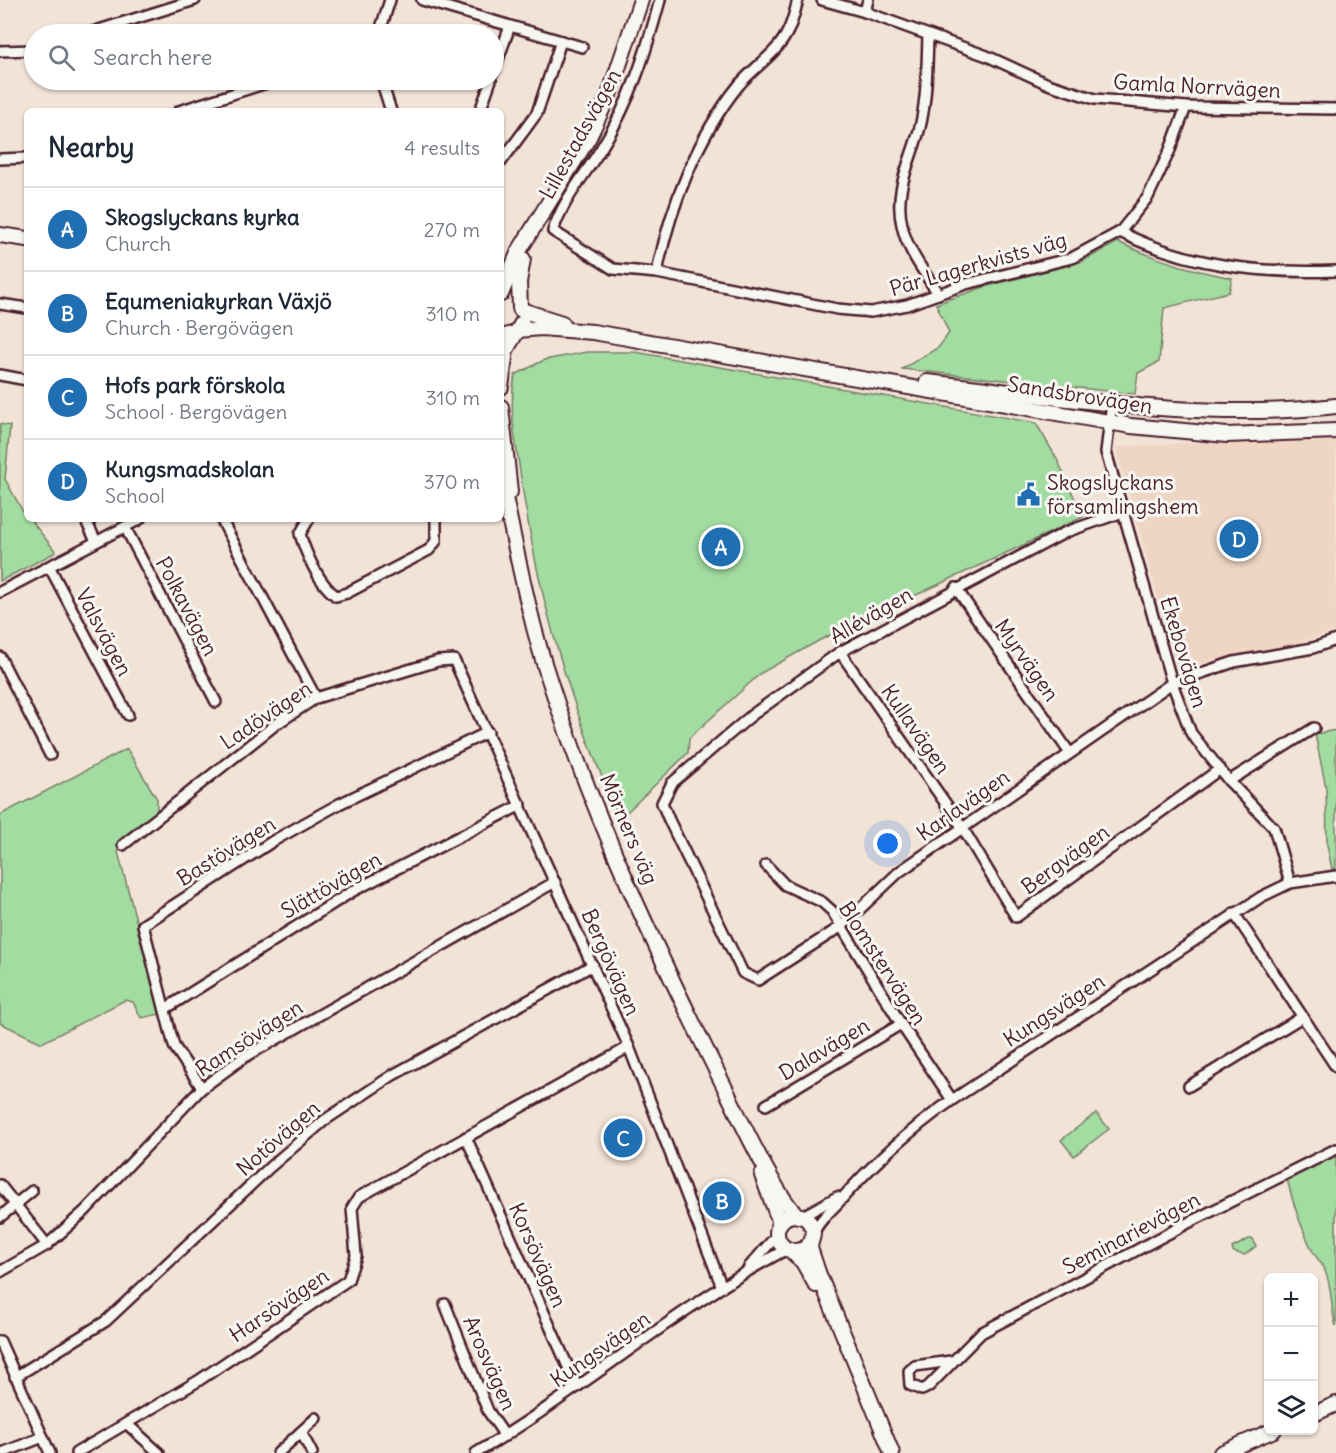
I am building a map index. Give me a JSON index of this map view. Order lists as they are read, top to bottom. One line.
{"streets":{"main road":["Lillestadsvägen","Sandsbrovägen","Mörners väg"],"street":["Gamla Norrvägen","Pär Lagerkvists väg","Polkavägen","Allévägen","Valsvägen","Ekebovägen","Myrvägen","Ladövägen","Kullavägen","Karlavägen","Bastövägen","Bergvägen","Slättövägen","Bergövägen","Blomstervägen","Kungsvägen","Ramsövägen","Dalavägen","Notövägen","Seminarievägen","Korsövägen","Harsövägen","Arosvägen"]},"crossings":[["Lillestadsvägen","Pär Lagerkvists väg"],["Lillestadsvägen","Sandsbrovägen"],["Sandsbrovägen","Ekebovägen"],["Allévägen","Ekebovägen"],["Allévägen","Myrvägen"],["Allévägen","Kullavägen"],["Allévägen","Karlavägen"],["Ekebovägen","Karlavägen"],["Ekebovägen","Bergvägen"],["Ekebovägen","Kungsvägen"],["Myrvägen","Karlavägen"],["Ladövägen","Bergövägen"],["Kullavägen","Karlavägen"],["Kullavägen","Bergvägen"],["Karlavägen","Bergvägen"],["Karlavägen","Blomstervägen"],["Mörners väg","Kungsvägen"],["Bastövägen","Slättövägen"],["Bastövägen","Bergövägen"],["Bastövägen","Ramsövägen"],["Slättövägen","Bergövägen"],["Bergövägen","Kungsvägen"],["Bergövägen","Ramsövägen"],["Bergövägen","Notövägen"],["Bergövägen","Harsövägen"],["Blomstervägen","Kungsvägen"],["Blomstervägen","Dalavägen"],["Kungsvägen","Korsövägen"],["Kungsvägen","Arosvägen"],["Korsövägen","Harsövägen"]],"places":{"public building":["Skogslyckans församlingshem"]},"page":{"search":"Search here","heading":["Nearby","4 results"],"list":[{"mark":"A","name":"Skogslyckans kyrka","note":"Church","value":"270 m"},{"mark":"B","name":"Equmeniakyrkan Växjö","note":"Church · Bergövägen","value":"310 m"},{"mark":"C","name":"Hofs park förskola","note":"School · Bergövägen","value":"310 m"},{"mark":"D","name":"Kungsmadskolan","note":"School","value":"370 m"}],"pins":["D","A","C","B"],"map_buttons":["+","−"]}}
